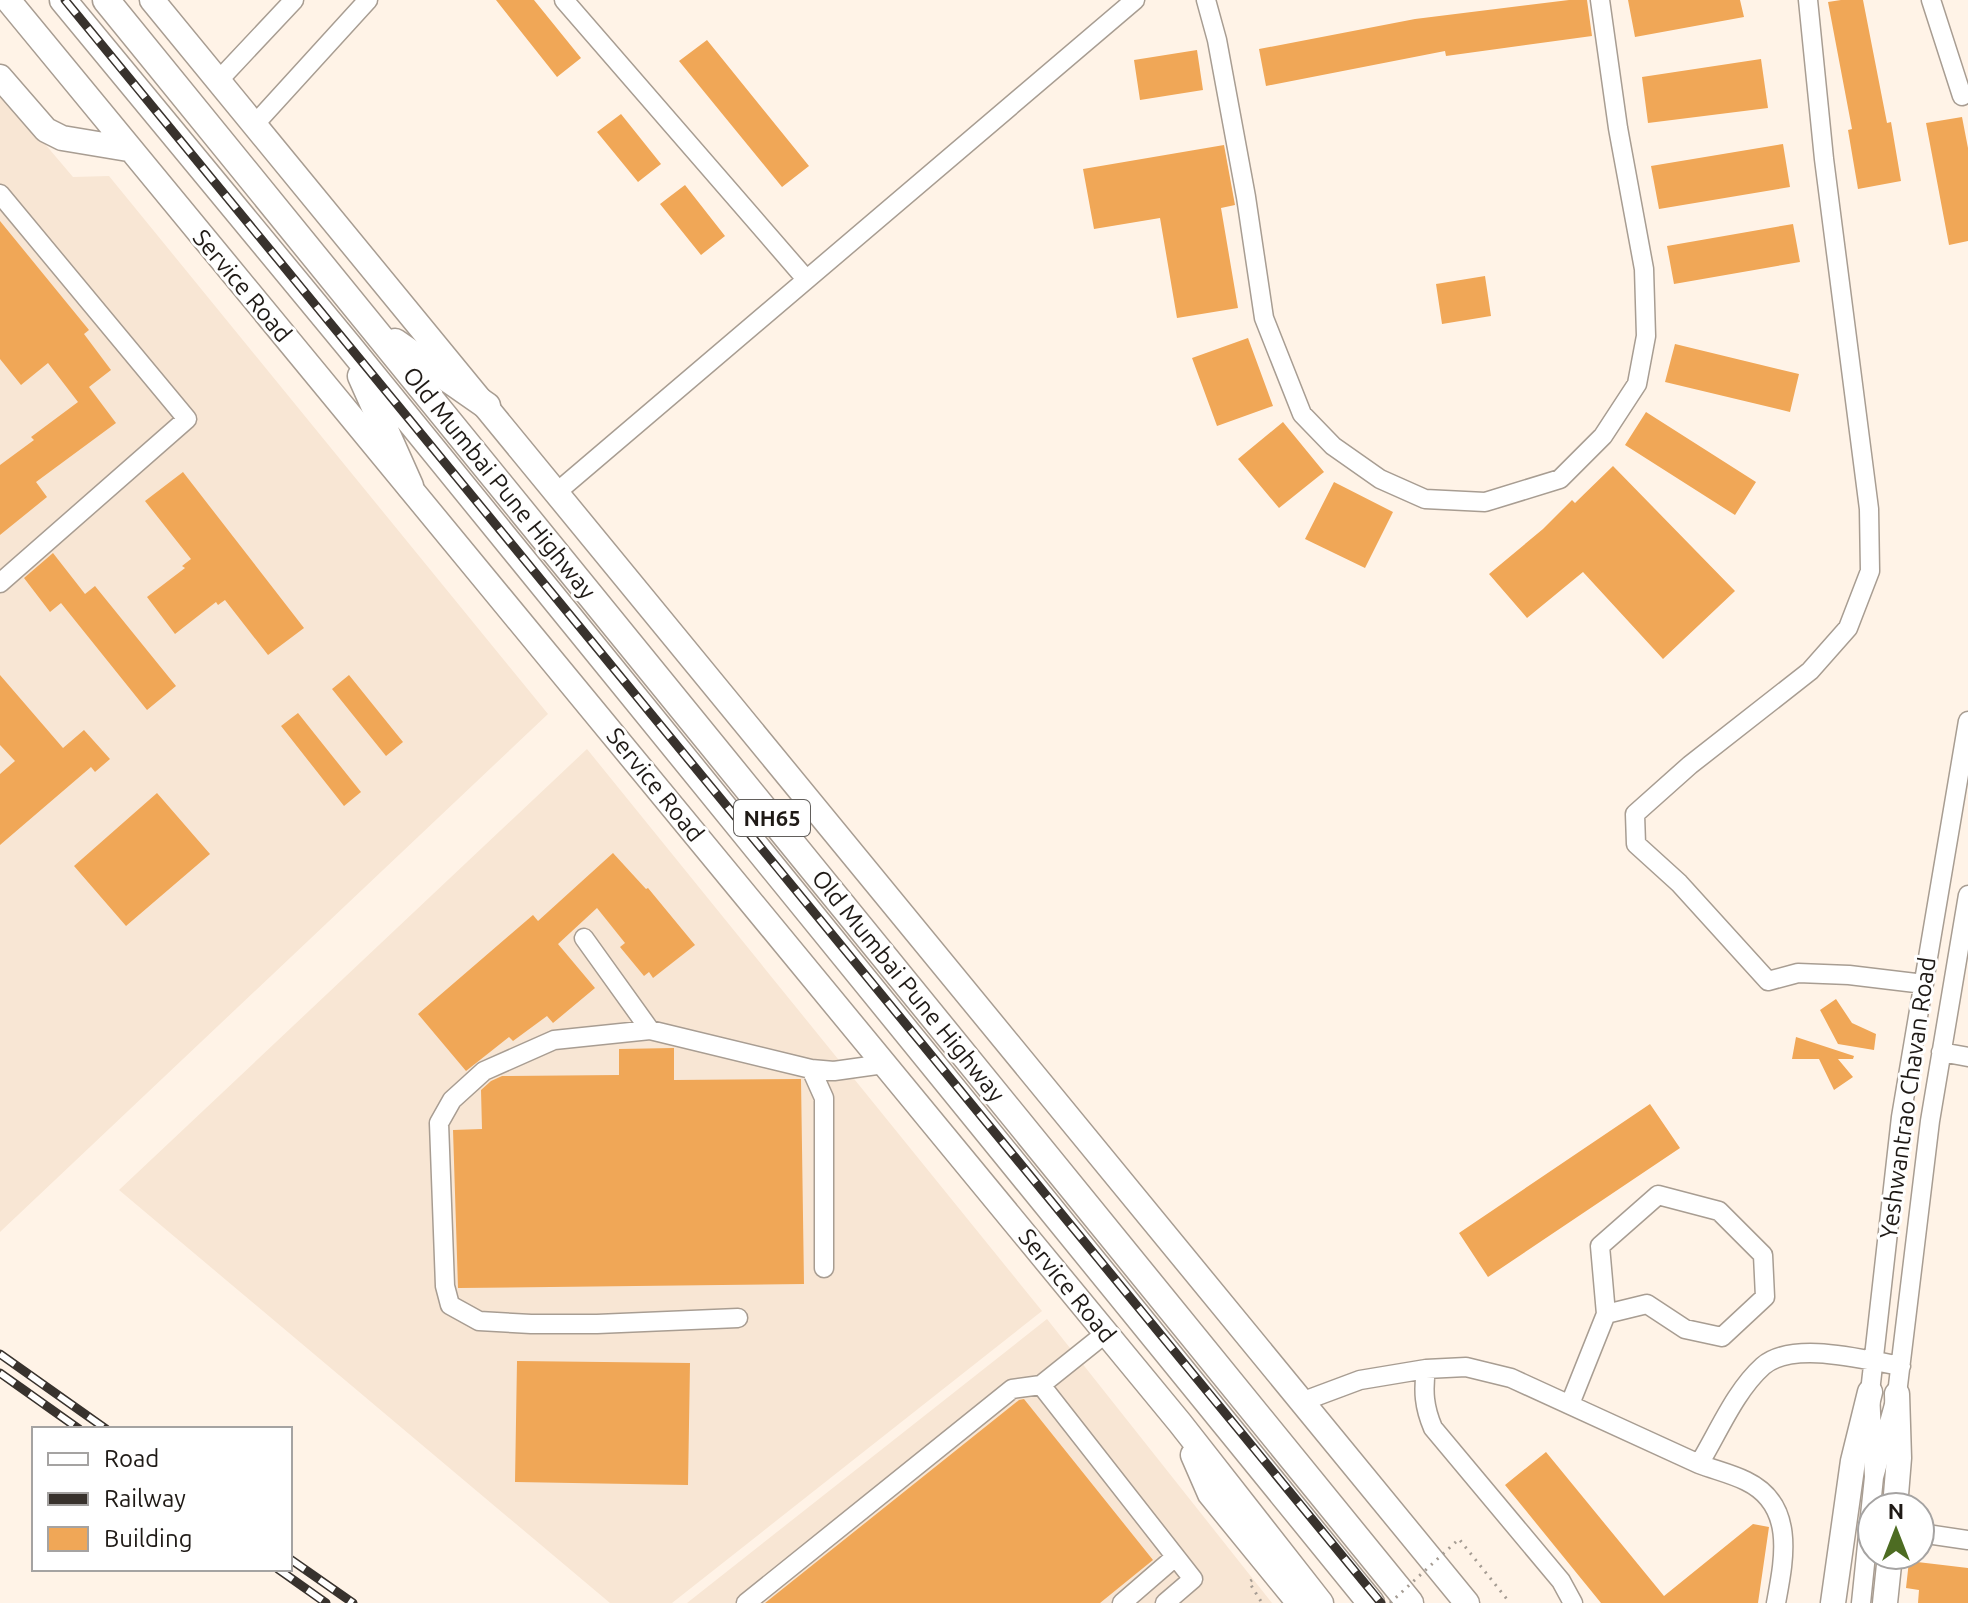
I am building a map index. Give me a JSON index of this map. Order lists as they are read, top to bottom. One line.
{"streets":{"highway":["Old Mumbai Pune Highway","NH65"],"main road":["Service Road"],"street":["Yeshwantrao Chavan Road"]},"legend":["Road","Railway","Building"],"north":"top"}
